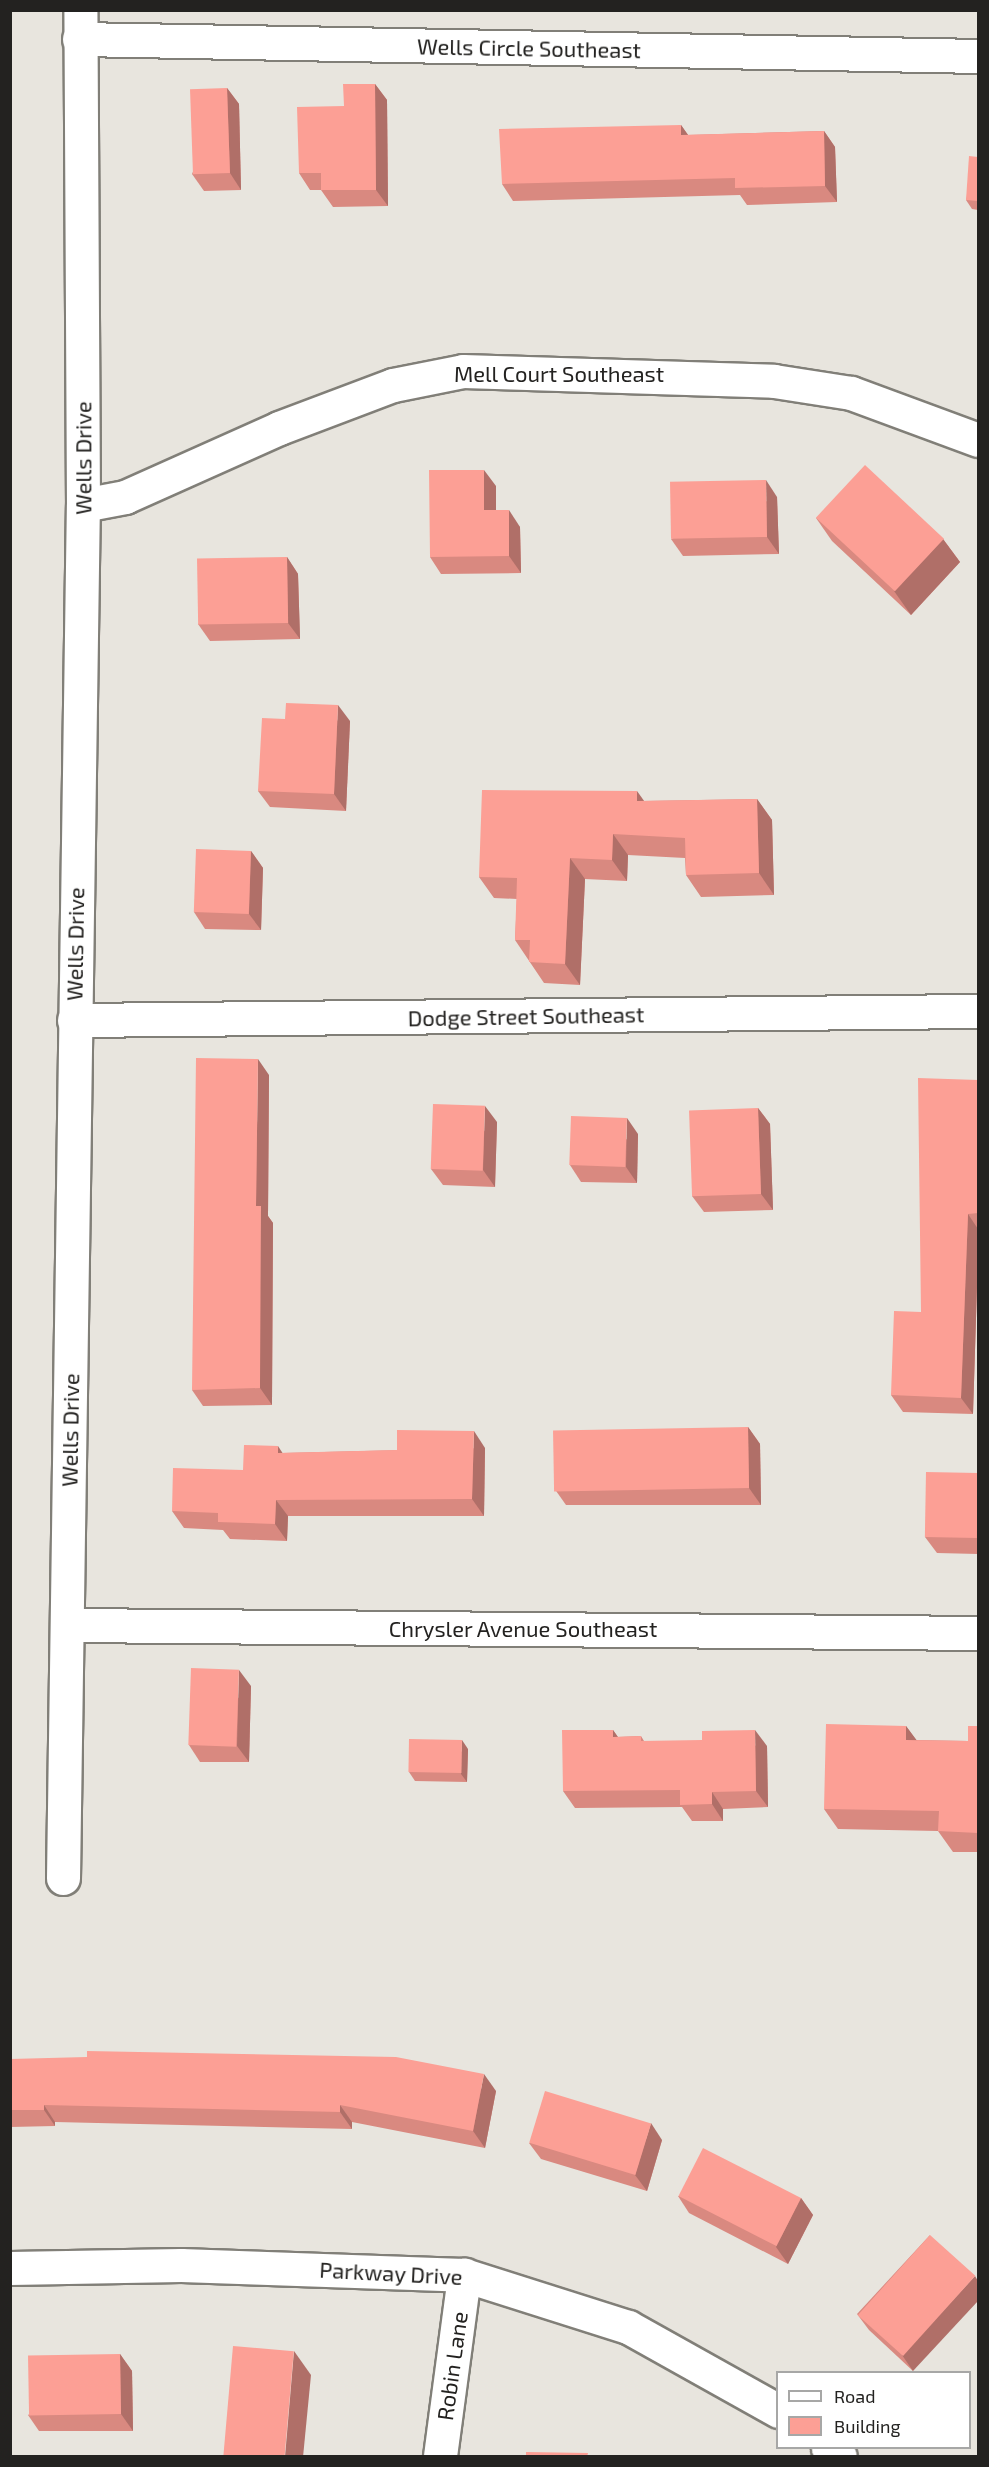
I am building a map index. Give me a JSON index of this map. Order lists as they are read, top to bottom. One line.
{"streets":{"street":["Wells Circle Southeast","Mell Court Southeast","Wells Drive","Dodge Street Southeast","Chrysler Avenue Southeast","Parkway Drive","Robin Lane"]},"crossings":[["Wells Circle Southeast","Wells Drive"],["Mell Court Southeast","Wells Drive"],["Wells Drive","Dodge Street Southeast"],["Wells Drive","Chrysler Avenue Southeast"],["Parkway Drive","Robin Lane"]],"legend":["Road","Building"]}
